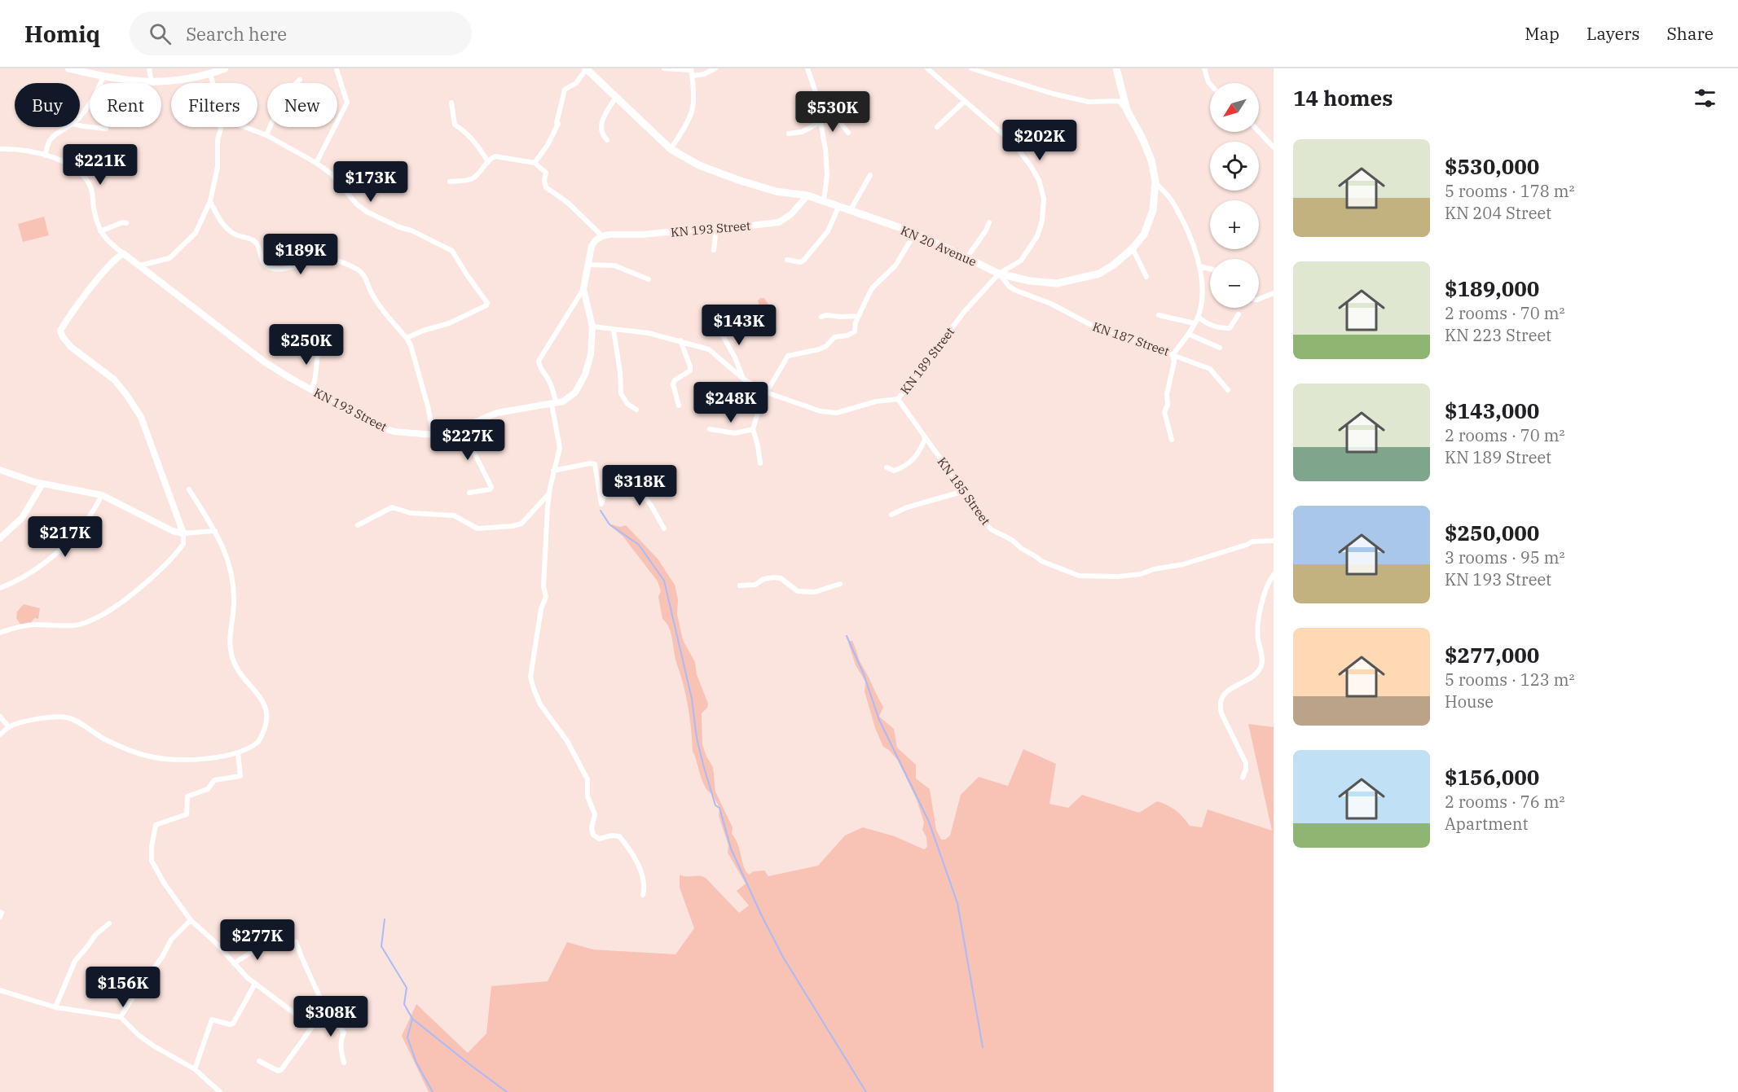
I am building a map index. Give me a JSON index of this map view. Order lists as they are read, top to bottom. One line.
{"streets":{"main road":["KN 20 Avenue"],"street":["KN 193 Street","KN 187 Street","KN 189 Street","KN 185 Street"]},"crossings":[["KN 193 Street","KN 20 Avenue"],["KN 193 Street","KN 189 Street"],["KN 20 Avenue","KN 187 Street"],["KN 20 Avenue","KN 189 Street"],["KN 187 Street","KN 189 Street"],["KN 189 Street","KN 185 Street"]],"north":"bottom left","page":{"header":"Homiq","search":"Search here","nav":["Map","Layers","Share"],"heading":"14 homes","map_buttons":["+","−"],"chip":["Buy","Rent","Filters","New"],"price":["$530K","$202K","$221K","$173K","$189K","$143K","$250K","$248K","$227K","$318K","$217K","$277K","$156K","$308K"],"list":[{"name":"$530,000","note":"5 rooms · 178 m² · KN 204 Street"},{"name":"$189,000","note":"2 rooms · 70 m² · KN 223 Street"},{"name":"$143,000","note":"2 rooms · 70 m² · KN 189 Street"},{"name":"$250,000","note":"3 rooms · 95 m² · KN 193 Street"},{"name":"$277,000","note":"5 rooms · 123 m² · House"},{"name":"$156,000","note":"2 rooms · 76 m² · Apartment"}]}}
